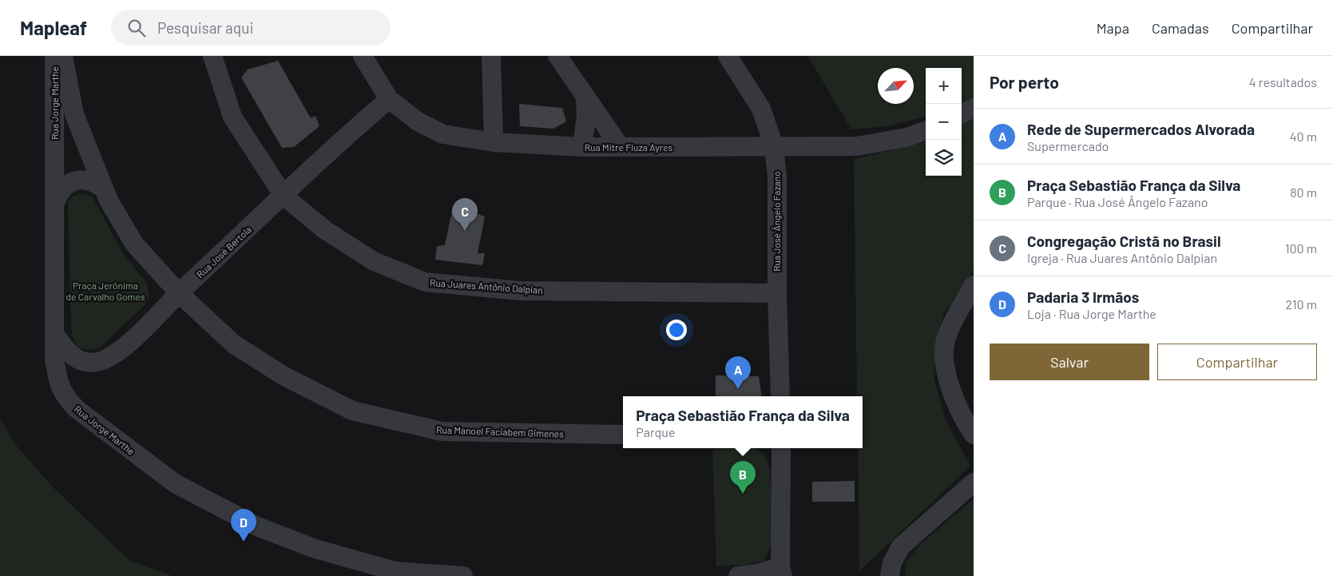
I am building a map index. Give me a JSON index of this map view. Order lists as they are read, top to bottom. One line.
{"streets":{"street":["Rua Jorge Marthe","Rua Mitre Fiuza Ayres","Rua José Ângelo Fazano","Rua José Bertola","Rua Juares Antônio Dalpian","Rua Manoel Faciabem Gimenes"]},"crossings":[["Rua Jorge Marthe","Rua José Bertola"],["Rua Mitre Fiuza Ayres","Rua José Ângelo Fazano"],["Rua Mitre Fiuza Ayres","Rua José Bertola"],["Rua José Ângelo Fazano","Rua Juares Antônio Dalpian"],["Rua José Bertola","Rua Juares Antônio Dalpian"],["Rua José Bertola","Rua Manoel Faciabem Gimenes"]],"parks":["Praça Jerõnima de Carvalho Gomes"],"north":"top right","page":{"header":"Mapleaf","search":"Pesquisar aqui","nav":["Mapa","Camadas","Compartilhar"],"heading":["Por perto","4 resultados"],"map_buttons":["+","−"],"list":[{"mark":"A","name":"Rede de Supermercados Alvorada","note":"Supermercado","value":"40 m"},{"mark":"B","name":"Praça Sebastião França da Silva","note":"Parque · Rua José Ângelo Fazano","value":"80 m"},{"mark":"C","name":"Congregação Cristã no Brasil","note":"Igreja · Rua Juares Antônio Dalpian","value":"100 m"},{"mark":"D","name":"Padaria 3 Irmãos","note":"Loja · Rua Jorge Marthe","value":"210 m"}],"pins":["C","A","B","D"],"buttons":["Salvar","Compartilhar"],"popup":["Praça Sebastião França da Silva","Parque"]}}
